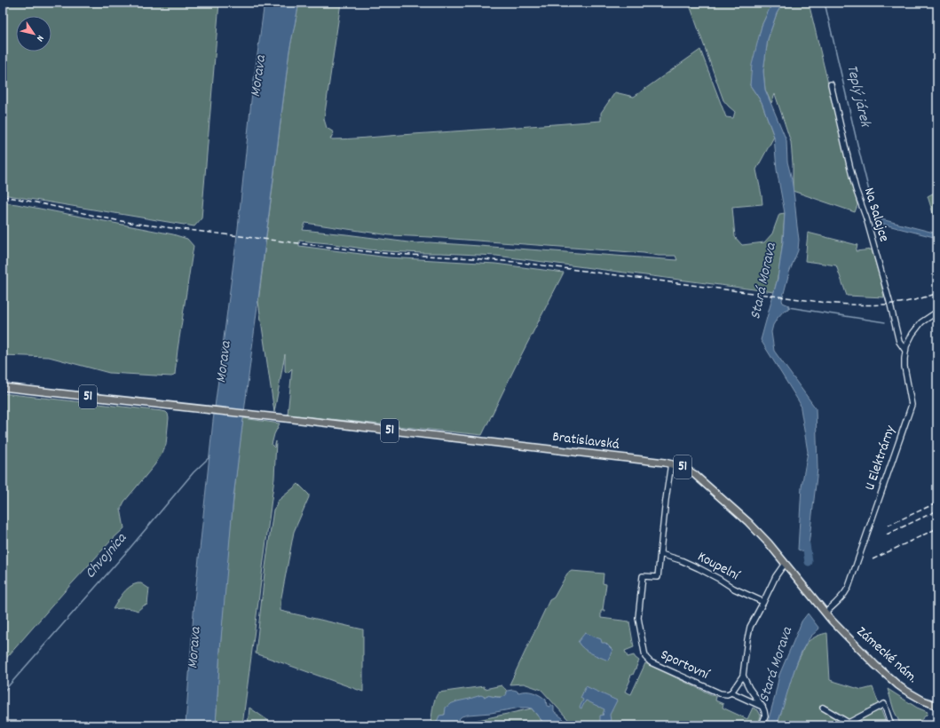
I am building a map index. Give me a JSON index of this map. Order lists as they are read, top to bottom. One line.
{"streets":{"main road":["51","Bratislavská","Zámecké nám."],"street":["Na Salajce","U Elektrárny","Koupelní","Sportovní"]},"crossings":[["Na Salajce","U Elektrárny"],["Bratislavská","U Elektrárny"],["Bratislavská","Zámecké nám."],["U Elektrárny","Zámecké nám."],["Koupelní","Sportovní"]],"water":["Morava","Teplý járek","Stará Morava","Chvojnica"],"north":"bottom right"}
